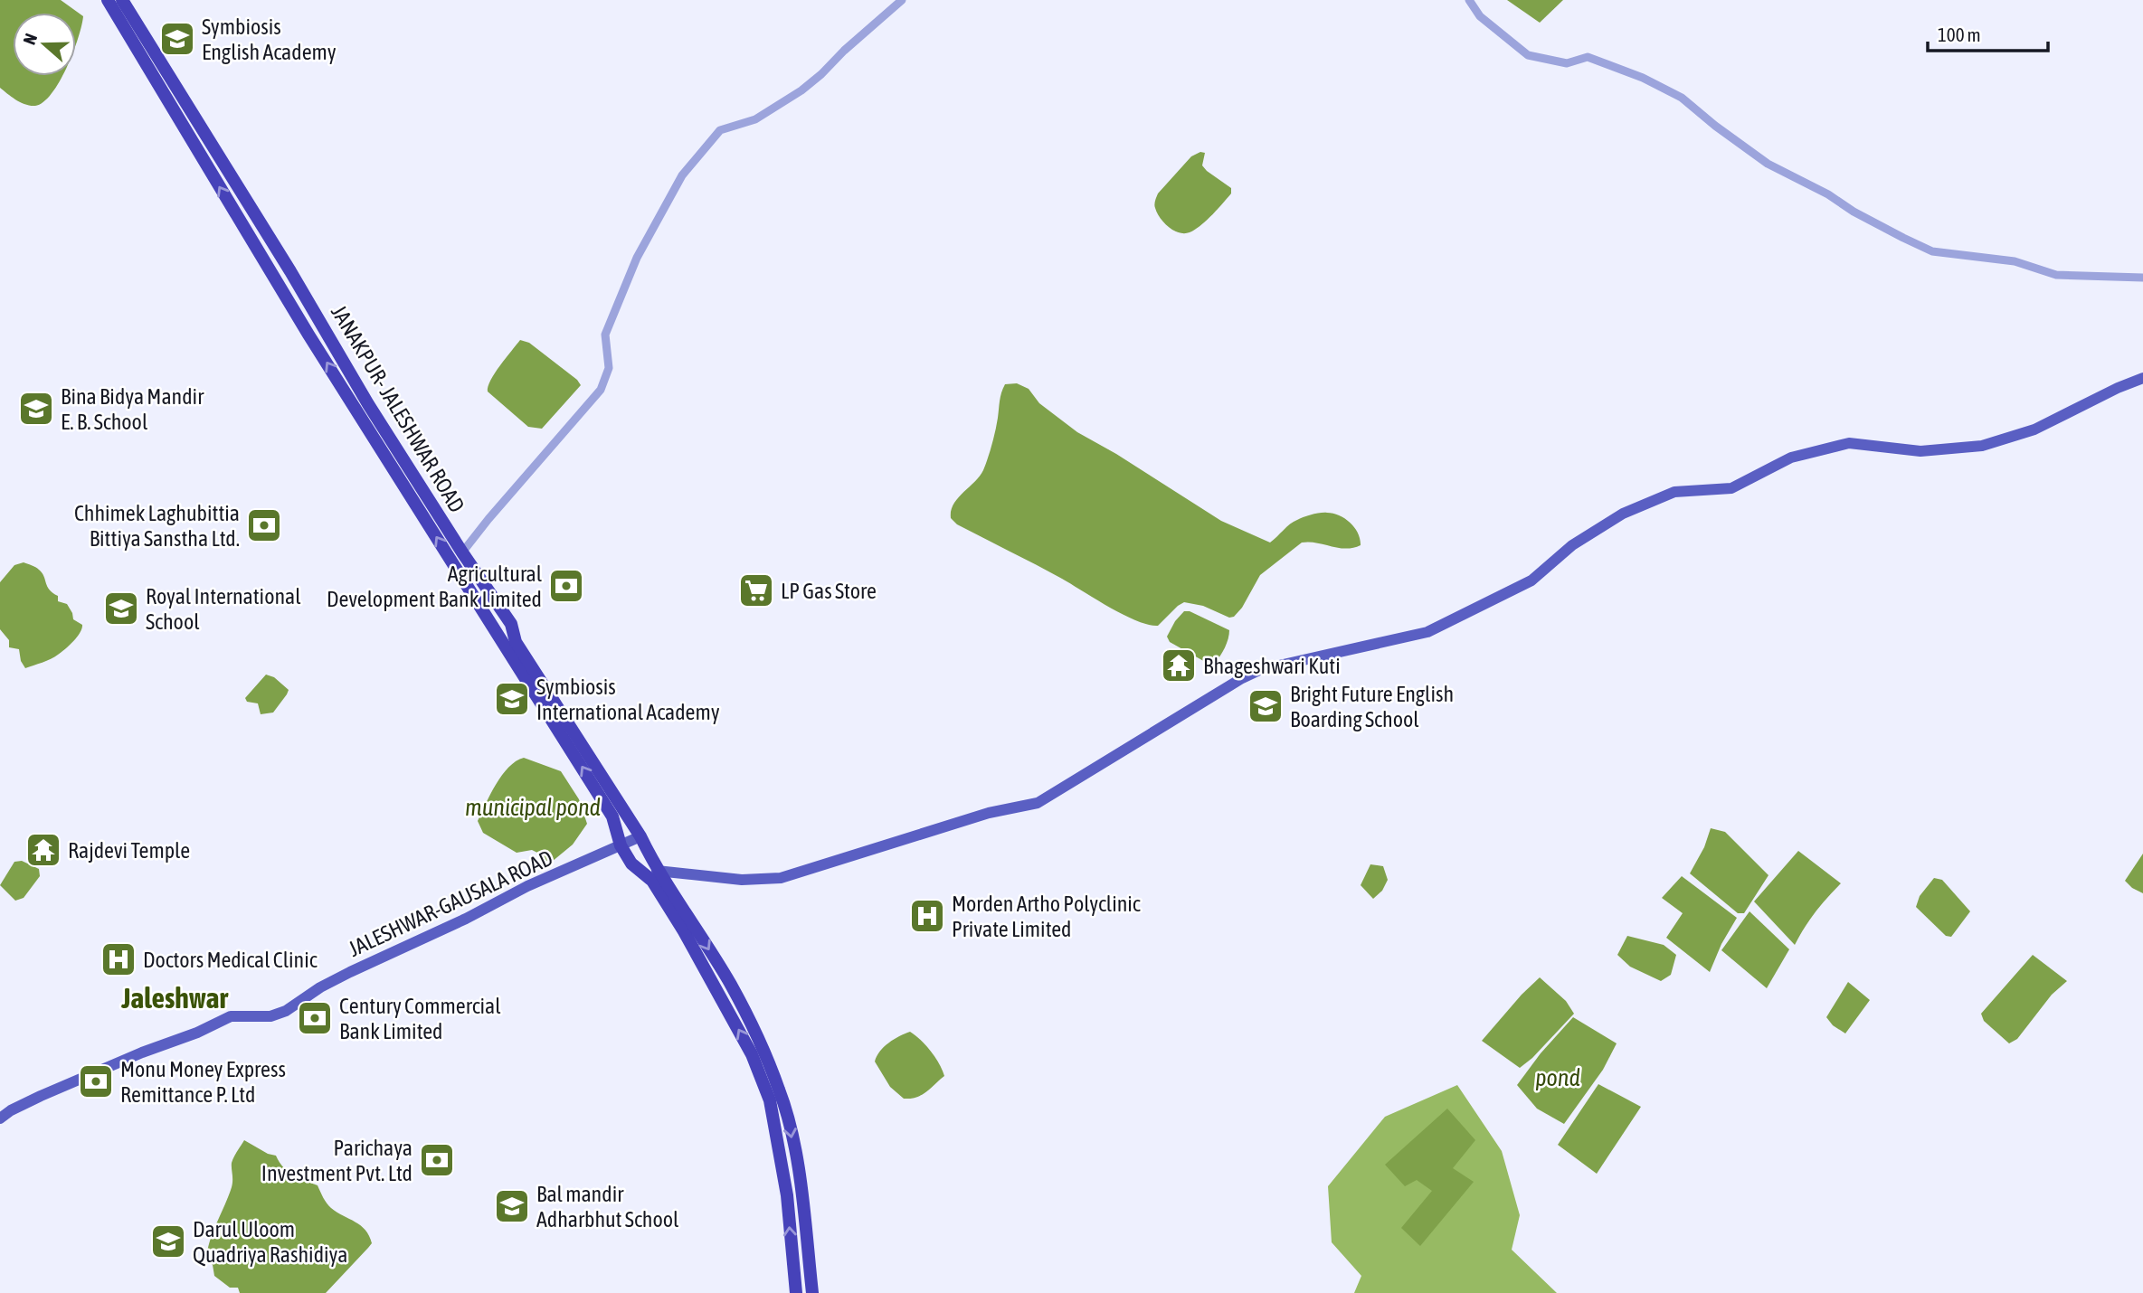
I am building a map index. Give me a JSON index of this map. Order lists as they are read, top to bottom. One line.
{"streets":{"highway":["JANAKPUR- JALESHWAR ROAD"],"main road":["JALESHWAR-GAUSALA ROAD"]},"crossings":[["JANAKPUR- JALESHWAR ROAD","JALESHWAR-GAUSALA ROAD"]],"districts":["Jaleshwar"],"water":["municipal pond","pond"],"places":{"school or university":["Symbiosis English Academy","Bina Bidya Mandir E. B. School","Royal International School","Symbiosis International Academy","Bright Future English Boarding School","Bal mandir Adharbhut School","Darul Uloom Quadriya Rashidiya"],"bank":["Chhimek Laghubittia Bittiya Sanstha Ltd.","Agricultural Development Bank Limited","Century Commercial Bank Limited","Monu Money Express Remittance P. Ltd","Parichaya Investment Pvt. Ltd"],"supermarket":["LP Gas Store"],"temple":["Bhageshwari Kuti","Rajdevi Temple"],"hospital":["Morden Artho Polyclinic Private Limited","Doctors Medical Clinic"]},"scale_bar":"100 m","north":"left"}
